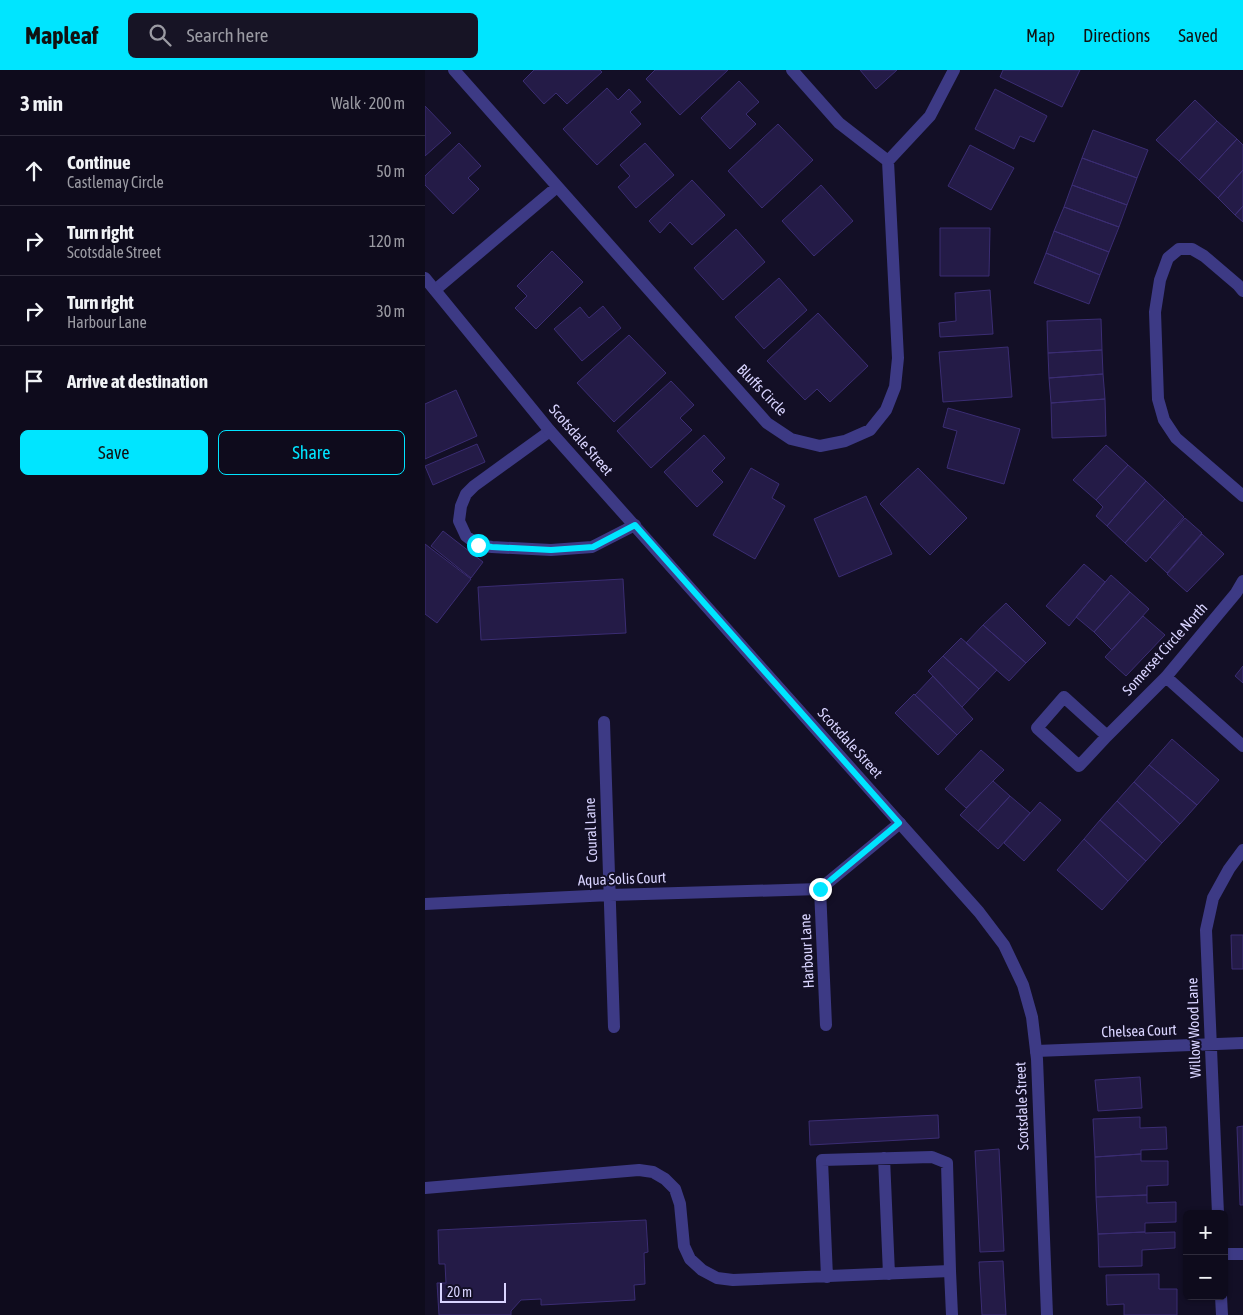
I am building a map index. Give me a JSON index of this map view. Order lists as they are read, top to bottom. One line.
{"streets":{"street":["Bluffs Circle","Scotsdale Street","Somerset Circle North","Coural Lane","Aqua Solis Court","Harbour Lane","Willow Wood Lane","Chelsea Court"]},"crossings":[["Scotsdale Street","Chelsea Court"],["Coural Lane","Aqua Solis Court"],["Aqua Solis Court","Harbour Lane"],["Willow Wood Lane","Chelsea Court"]],"scale_bar":"20 m","page":{"header":"Mapleaf","search":"Search here","nav":["Map","Directions","Saved"],"heading":["3 min","Walk · 200 m"],"list":[["Continue","Castlemay Circle","50 m"],["Turn right","Scotsdale Street","120 m"],["Turn right","Harbour Lane","30 m"],"Arrive at destination"],"buttons":["Save","Share"],"map_buttons":["+","−"],"scale":"20 m"}}
